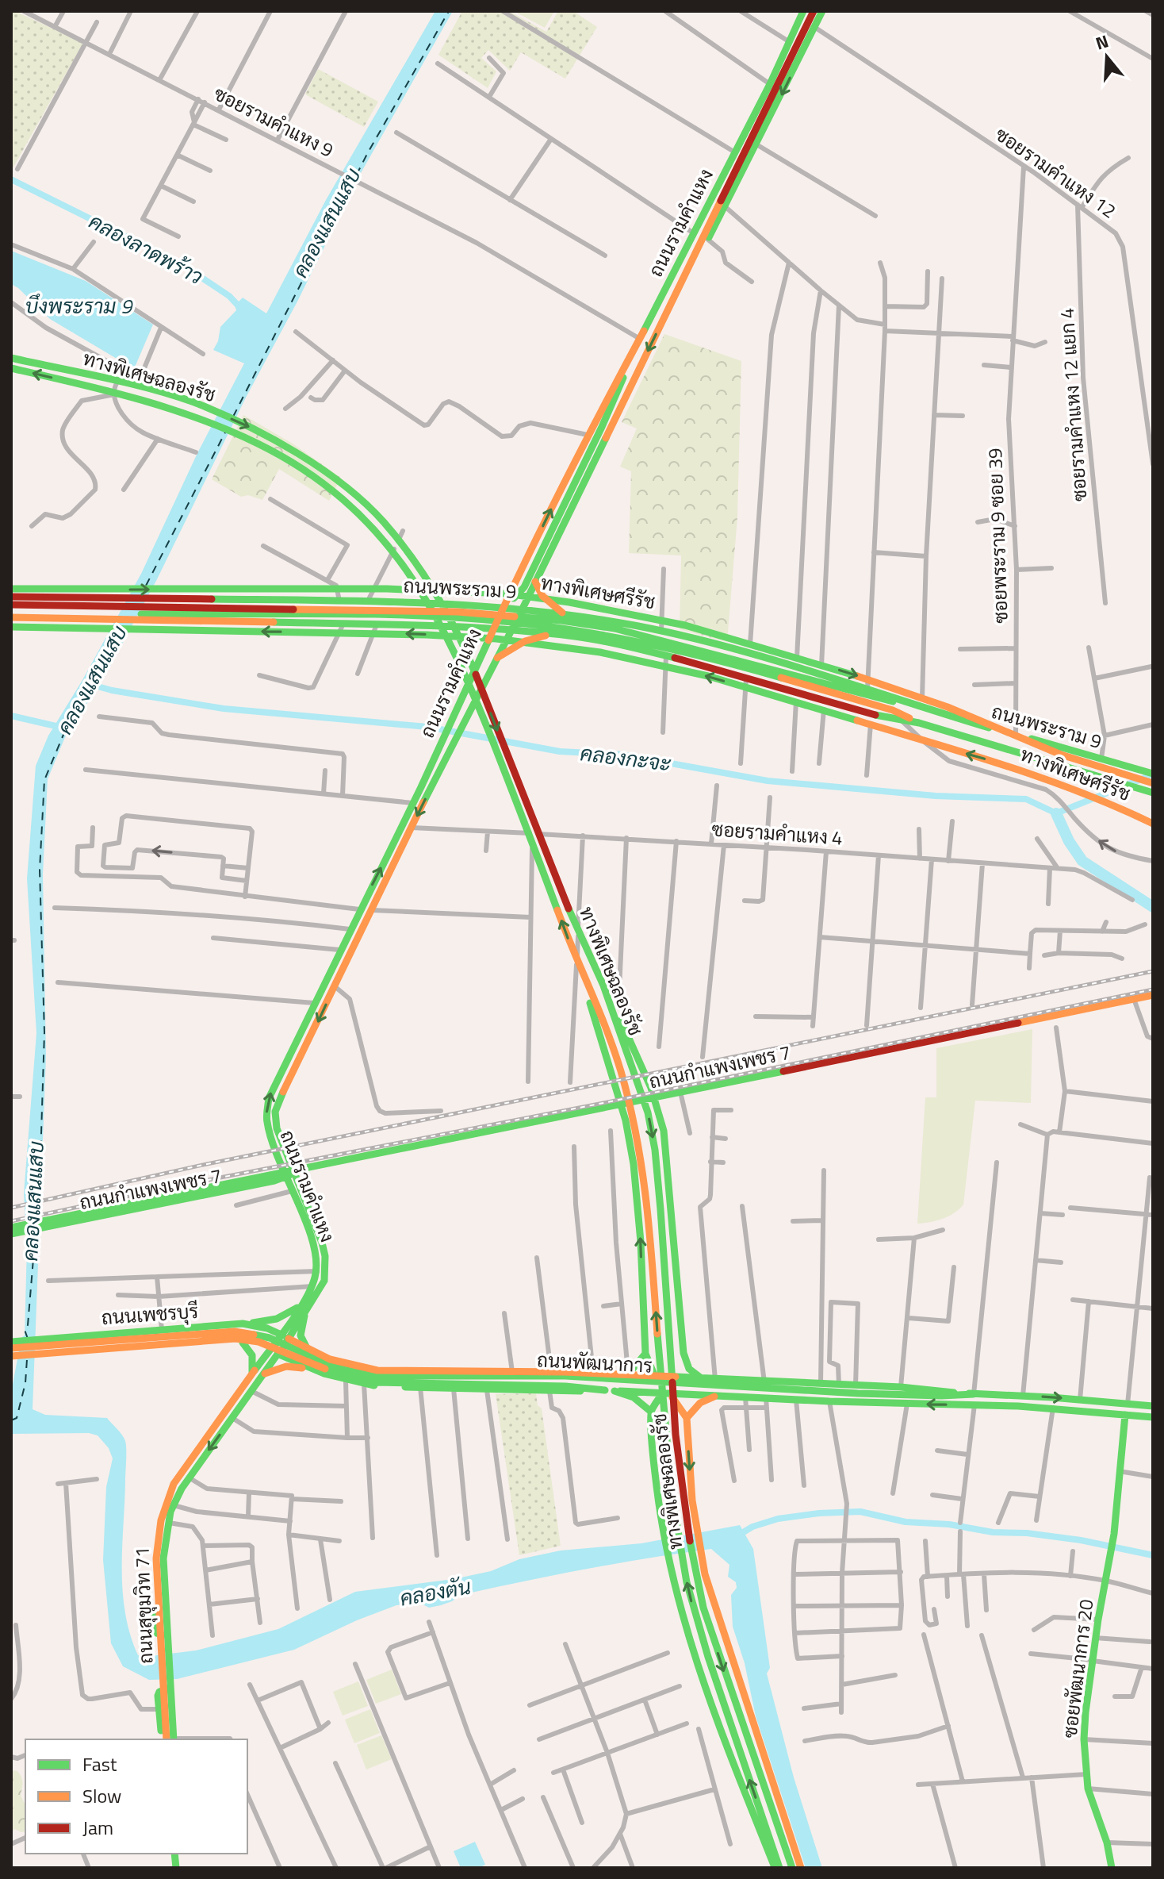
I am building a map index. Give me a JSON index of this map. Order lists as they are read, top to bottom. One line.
{"streets":{"main road":["ถนนรามคำแหง","ทางพิเศษฉลองรัช","ถนนพระราม 9","ทางพิเศษศรีรัช","ถนนกำแพงเพชร 7","ถนนเพชรบุรี","ถนนพัฒนาการ","ถนนสุขุมวิท 71","ซอยพัฒนาการ 20"],"street":["ซอยรามคำแหง 9","ซอยรามคำแหง 12","ซอยรามคำแหง 12 แยก 4","ซอยพระราม 9 ซอย 39","ซอยรามคำแหง 4"]},"crossings":[["ซอยรามคำแหง 9","ถนนรามคำแหง"],["ซอยรามคำแหง 12","ถนนรามคำแหง"],["ซอยรามคำแหง 12","ซอยรามคำแหง 12 แยก 4"],["ซอยรามคำแหง 12","ซอยพระราม 9 ซอย 39"],["ถนนรามคำแหง","ถนนพระราม 9"],["ถนนรามคำแหง","ซอยรามคำแหง 4"],["ถนนรามคำแหง","ถนนกำแพงเพชร 7"],["ถนนรามคำแหง","ถนนเพชรบุรี"],["ถนนรามคำแหง","ถนนพัฒนาการ"],["ถนนรามคำแหง","ถนนสุขุมวิท 71"],["ซอยพระราม 9 ซอย 39","ถนนพระราม 9"],["ถนนพระราม 9","ทางพิเศษศรีรัช"],["ถนนเพชรบุรี","ถนนพัฒนาการ"],["ถนนเพชรบุรี","ถนนสุขุมวิท 71"],["ถนนพัฒนาการ","ถนนสุขุมวิท 71"],["ถนนพัฒนาการ","ซอยพัฒนาการ 20"]],"water":["คลองแสนแสบ","คลองลาดพร้าว","บึงพระราม 9","คลองกะจะ","คลองตัน"],"legend":["Fast","Slow","Jam"],"north":"top"}
